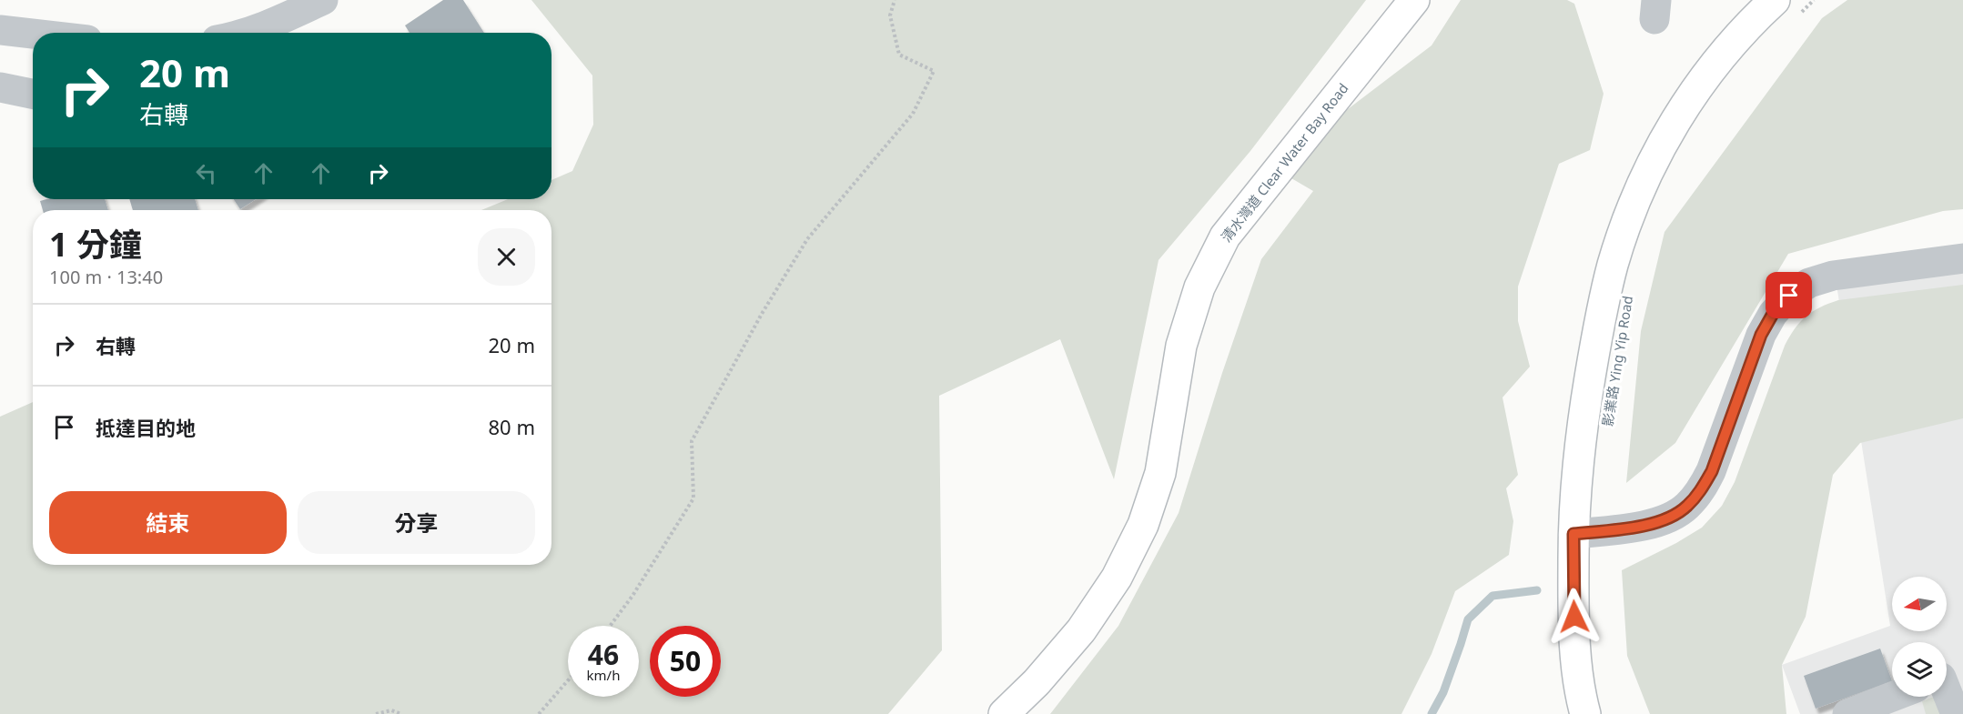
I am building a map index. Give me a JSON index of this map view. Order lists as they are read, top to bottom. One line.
{"streets":{"main road":["清水灣道 Clear Water Bay Road","影業路 Ying Yip Road"]},"north":"left","page":{"turn":["20 m","右轉"],"heading":["1 分鐘","100 m · 13:40"],"list":[{"name":"右轉","value":"20 m"},{"name":"抵達目的地","value":"80 m"}],"buttons":["結束","分享"],"speed":"46 km/h","limit":"50"}}
